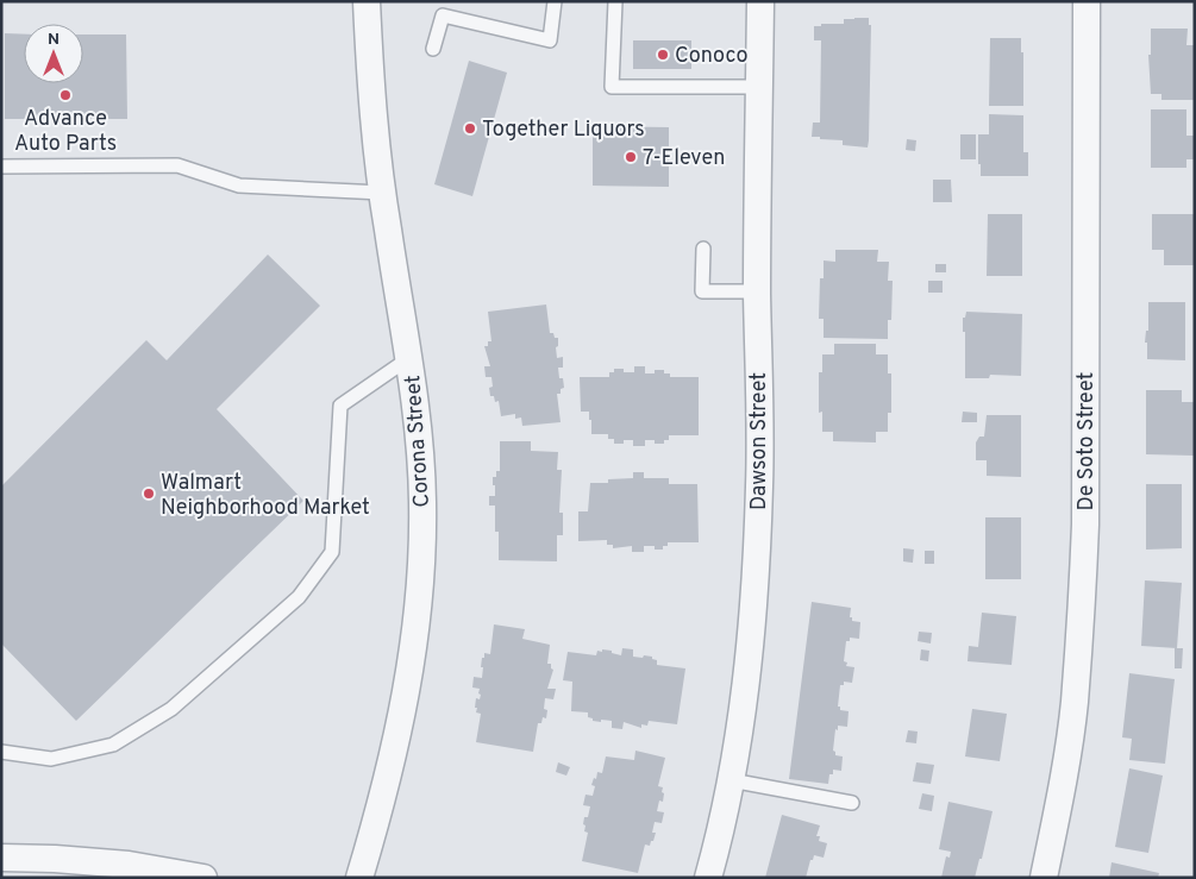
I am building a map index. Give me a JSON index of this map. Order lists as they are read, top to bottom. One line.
{"streets":{"street":["Corona Street","Dawson Street","De Soto Street"]},"places":["Conoco","Advance Auto Parts","Together Liquors","7-Eleven","Walmart Neighborhood Market"],"north":"top"}
